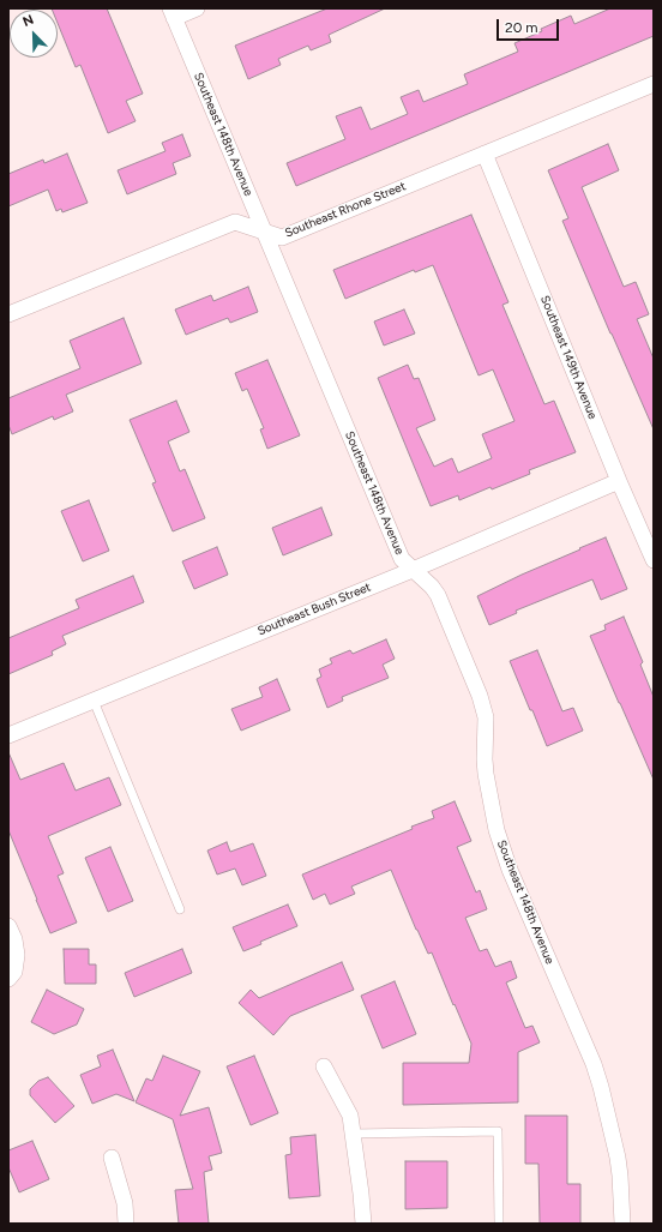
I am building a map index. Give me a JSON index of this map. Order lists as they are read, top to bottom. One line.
{"streets":{"street":["Southeast 148th Avenue","Southeast Rhone Street","Southeast 149th Avenue","Southeast Bush Street"]},"crossings":[["Southeast 148th Avenue","Southeast Rhone Street"],["Southeast 148th Avenue","Southeast Bush Street"],["Southeast Rhone Street","Southeast 149th Avenue"],["Southeast 149th Avenue","Southeast Bush Street"]],"scale_bar":"20 m","north":"top left"}
